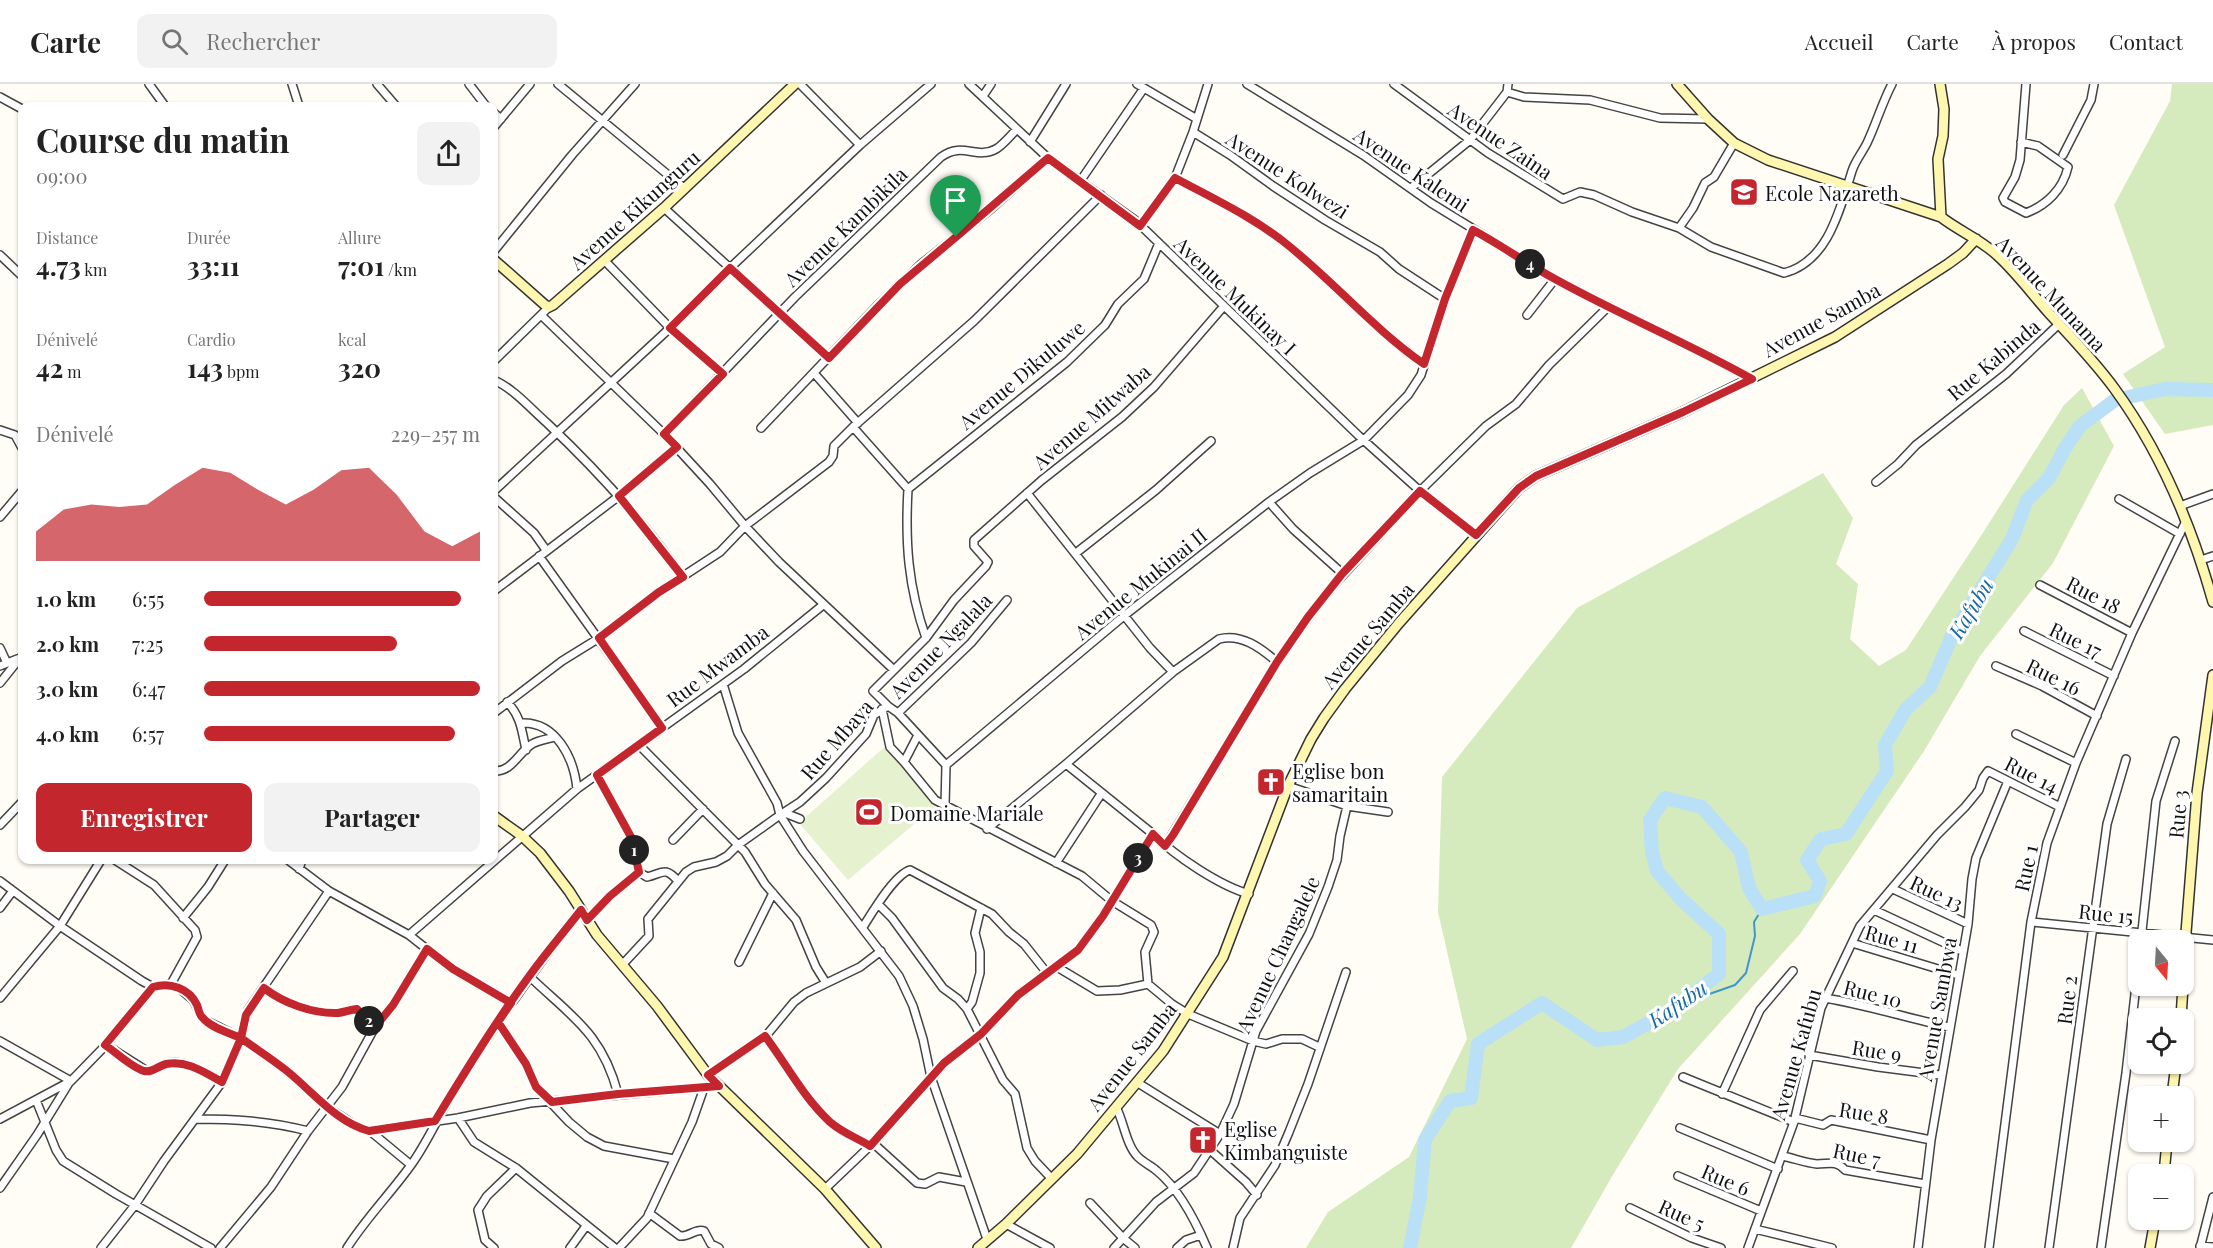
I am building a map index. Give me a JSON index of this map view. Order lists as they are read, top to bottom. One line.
{"streets":{"street":["Avenue Zaina","Avenue Kalemi","Avenue Kolwezi","Avenue Kikunguru","Avenue Kambikila","Avenue Munama","Avenue Mukinay I","Avenue Samba","Rue Kabinda","Avenue Dikuluwe","Avenue Mitwaba","Avenue Mukinai II","Rue 18","Rue 17","Avenue Ngalala","Rue Mwamba","Rue 16","Rue Mbaya","Rue 14","Rue 3","Rue 1","Rue 13","Rue 15","Rue 11","Avenue Changalele","Rue 10","Rue 2","Avenue Sambwa","Rue 9","Avenue Kafubu","Rue 8","Rue 7","Rue 6","Rue 5"]},"crossings":[["Avenue Kalemi","Avenue Samba"],["Avenue Kalemi","Avenue Mukinai II"],["Avenue Kolwezi","Avenue Mukinai II"],["Avenue Kambikila","Avenue Mukinay I"],["Avenue Munama","Avenue Samba"],["Avenue Munama","Rue Kabinda"],["Avenue Mukinay I","Avenue Samba"],["Avenue Mukinay I","Avenue Dikuluwe"],["Avenue Mukinay I","Avenue Mitwaba"],["Avenue Mukinay I","Avenue Mukinai II"],["Rue 18","Rue 1"],["Rue 17","Rue 1"],["Rue 16","Rue 1"],["Rue 14","Rue 1"],["Rue 14","Avenue Sambwa"],["Rue 14","Avenue Kafubu"],["Rue 1","Rue 15"],["Rue 13","Avenue Sambwa"],["Rue 13","Avenue Kafubu"],["Rue 15","Rue 2"],["Rue 11","Avenue Sambwa"],["Rue 11","Avenue Kafubu"],["Rue 10","Avenue Sambwa"],["Rue 10","Avenue Kafubu"],["Avenue Sambwa","Rue 9"],["Avenue Sambwa","Rue 8"],["Avenue Sambwa","Rue 7"],["Rue 9","Avenue Kafubu"],["Avenue Kafubu","Rue 8"],["Avenue Kafubu","Rue 7"],["Avenue Kafubu","Rue 6"]],"water":["Kafubu"],"places":{"school or university":["Ecole Nazareth"],"church":["Eglise bon samaritain","Eglise Kimbanguiste"],"sports":["Domaine Mariale"]},"north":"bottom","page":{"header":"Carte","search":"Rechercher","nav":["Accueil","Carte","À propos","Contact"],"heading":["Course du matin","09:00"],"stats":[["Distance","4.73 km"],["Durée","33:11"],["Allure","7:01 /km"],["Dénivelé","42 m"],["Cardio","143 bpm"],["kcal","320"]],"pins":["4","1","3","2"],"chart":["Dénivelé","229–257 m"],"list":[{"name":"1.0 km","note":"6:55"},{"name":"2.0 km","note":"7:25"},{"name":"3.0 km","note":"6:47"},{"name":"4.0 km","note":"6:57"}],"buttons":["Enregistrer","Partager"],"map_buttons":["+","−"]}}
